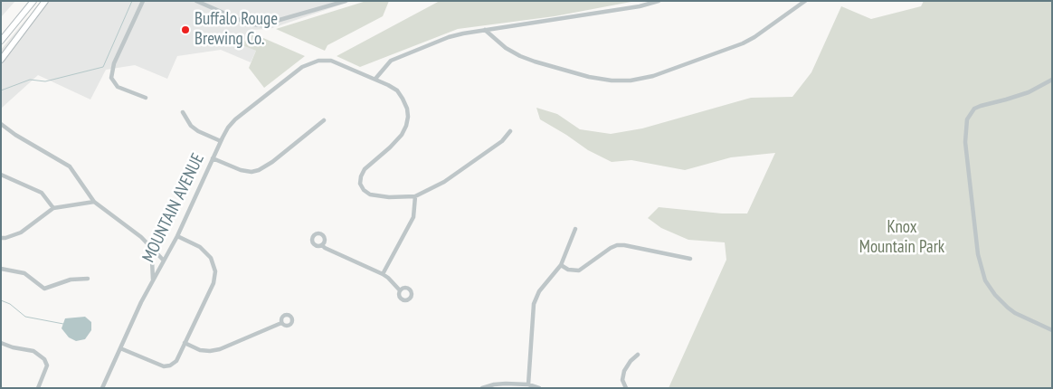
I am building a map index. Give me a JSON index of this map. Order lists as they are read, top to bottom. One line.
{"streets":{"street":["MOUNTAIN AVENUE"]},"parks":["Knox Mountain Park"],"places":["Buffalo Rouge Brewing Co."]}
